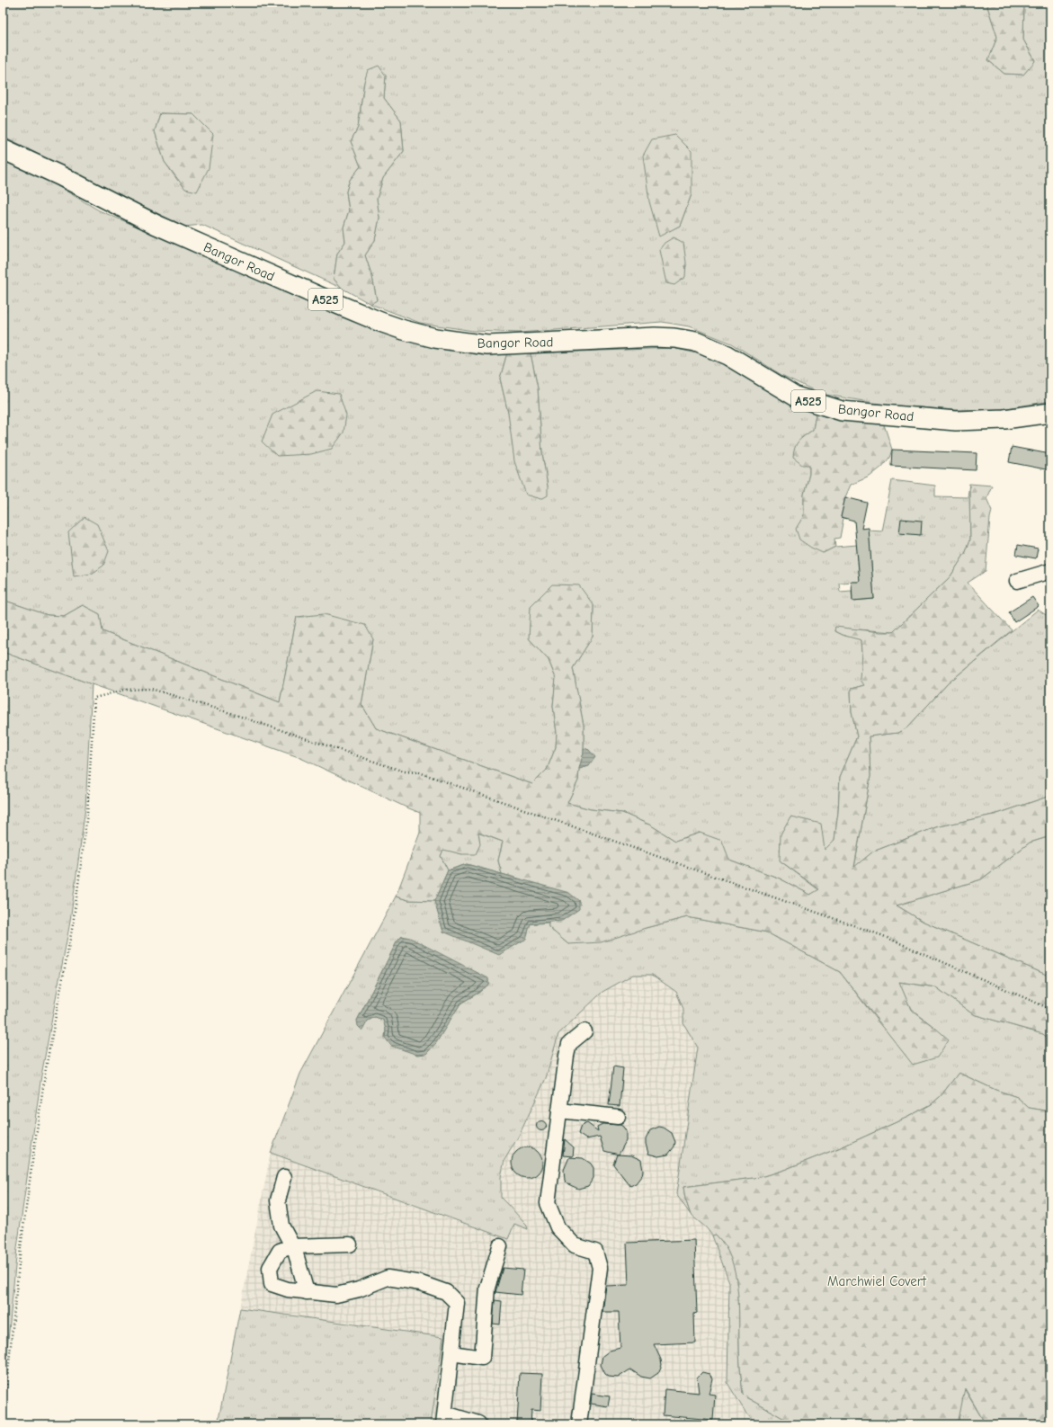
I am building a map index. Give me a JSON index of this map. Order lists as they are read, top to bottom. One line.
{"streets":{"main road":["Bangor Road","A525"]},"parks":["Marchwiel Covert"]}
